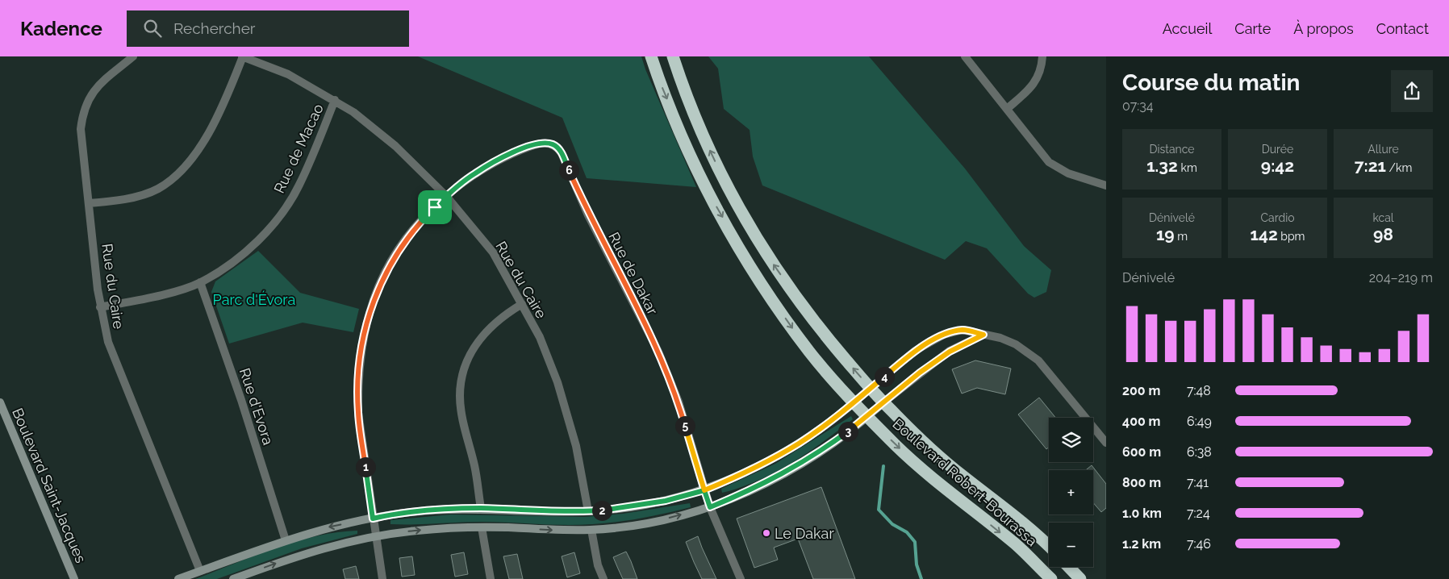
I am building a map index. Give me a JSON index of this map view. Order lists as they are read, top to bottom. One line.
{"streets":{"highway":["Boulevard Robert-Bourassa"],"street":["Rue de Macao","Rue de Dakar","Rue du Caire","Rue d'Evora","Boulevard Saint-Jacques"]},"crossings":[["Rue de Macao","Rue du Caire"],["Rue de Macao","Rue d'Evora"],["Rue de Dakar","Rue du Caire"]],"parks":["Parc d'Évora"],"places":["Le Dakar"],"page":{"header":"Kadence","search":"Rechercher","nav":["Accueil","Carte","À propos","Contact"],"heading":["Course du matin","07:34"],"stats":[["Distance","1.32 km"],["Durée","9:42"],["Allure","7:21 /km"],["Dénivelé","19 m"],["Cardio","142 bpm"],["kcal","98"]],"pins":["6","4","5","3","1","2"],"chart":["Dénivelé","204–219 m"],"list":[{"name":"200 m","note":"7:48"},{"name":"400 m","note":"6:49"},{"name":"600 m","note":"6:38"},{"name":"800 m","note":"7:41"},{"name":"1.0 km","note":"7:24"},{"name":"1.2 km","note":"7:46"}],"map_buttons":["+","−"]}}
